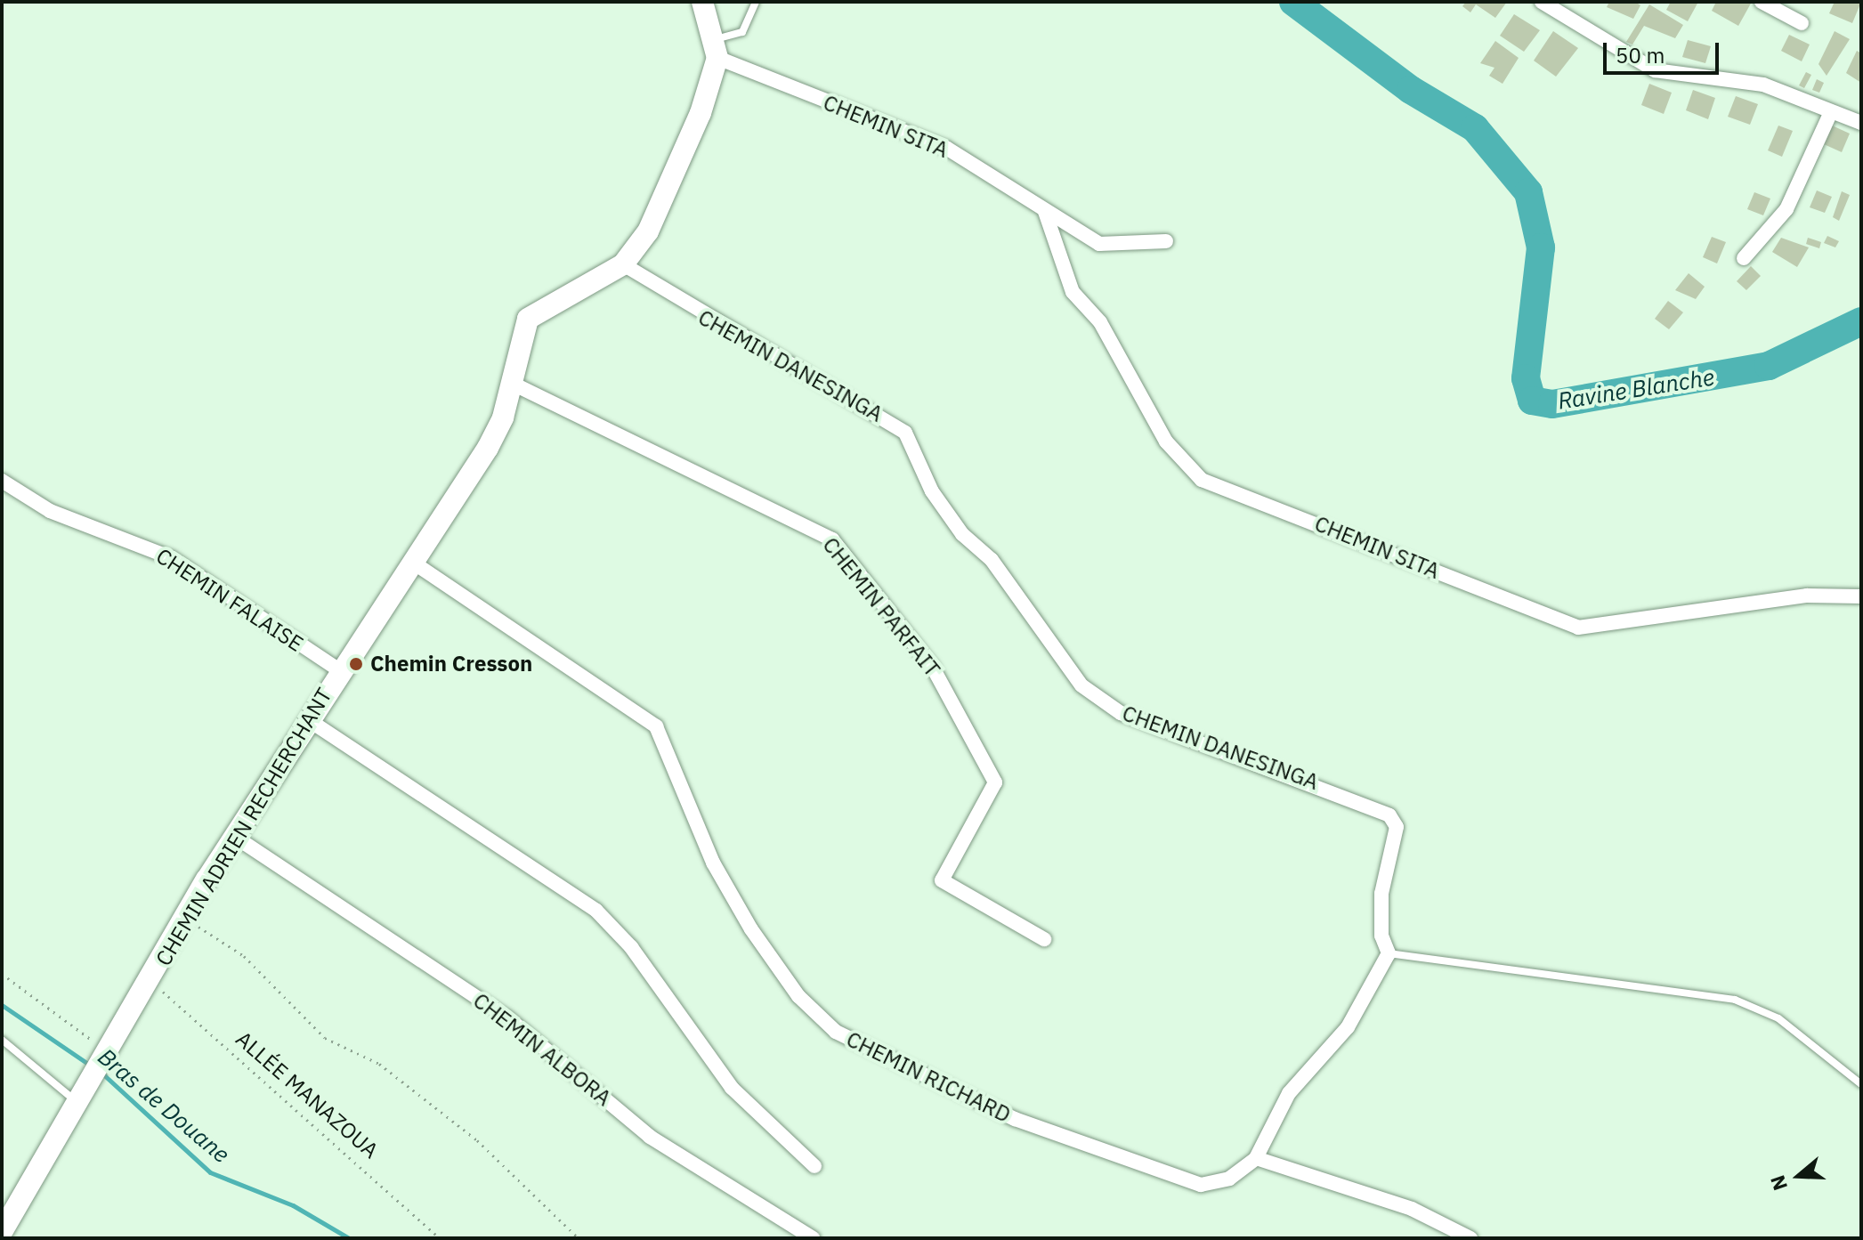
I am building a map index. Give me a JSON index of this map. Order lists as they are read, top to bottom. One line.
{"streets":{"main road":["CHEMIN ADRIEN RECHERCHANT"],"street":["CHEMIN SITA","CHEMIN DANESINGA","CHEMIN FALAISE","CHEMIN PARFAIT","CHEMIN ALBORA","CHEMIN RICHARD"],"path":["ALLÉE MANAZOUA"]},"crossings":[["CHEMIN SITA","CHEMIN ADRIEN RECHERCHANT"],["CHEMIN DANESINGA","CHEMIN ADRIEN RECHERCHANT"],["CHEMIN FALAISE","CHEMIN ADRIEN RECHERCHANT"],["CHEMIN PARFAIT","CHEMIN ADRIEN RECHERCHANT"],["CHEMIN ADRIEN RECHERCHANT","CHEMIN ALBORA"],["CHEMIN ADRIEN RECHERCHANT","CHEMIN RICHARD"],["CHEMIN ADRIEN RECHERCHANT","ALLÉE MANAZOUA"]],"water":["Ravine Blanche","Bras de Douane"],"places":["Chemin Cresson"],"scale_bar":"50 m","north":"left"}
